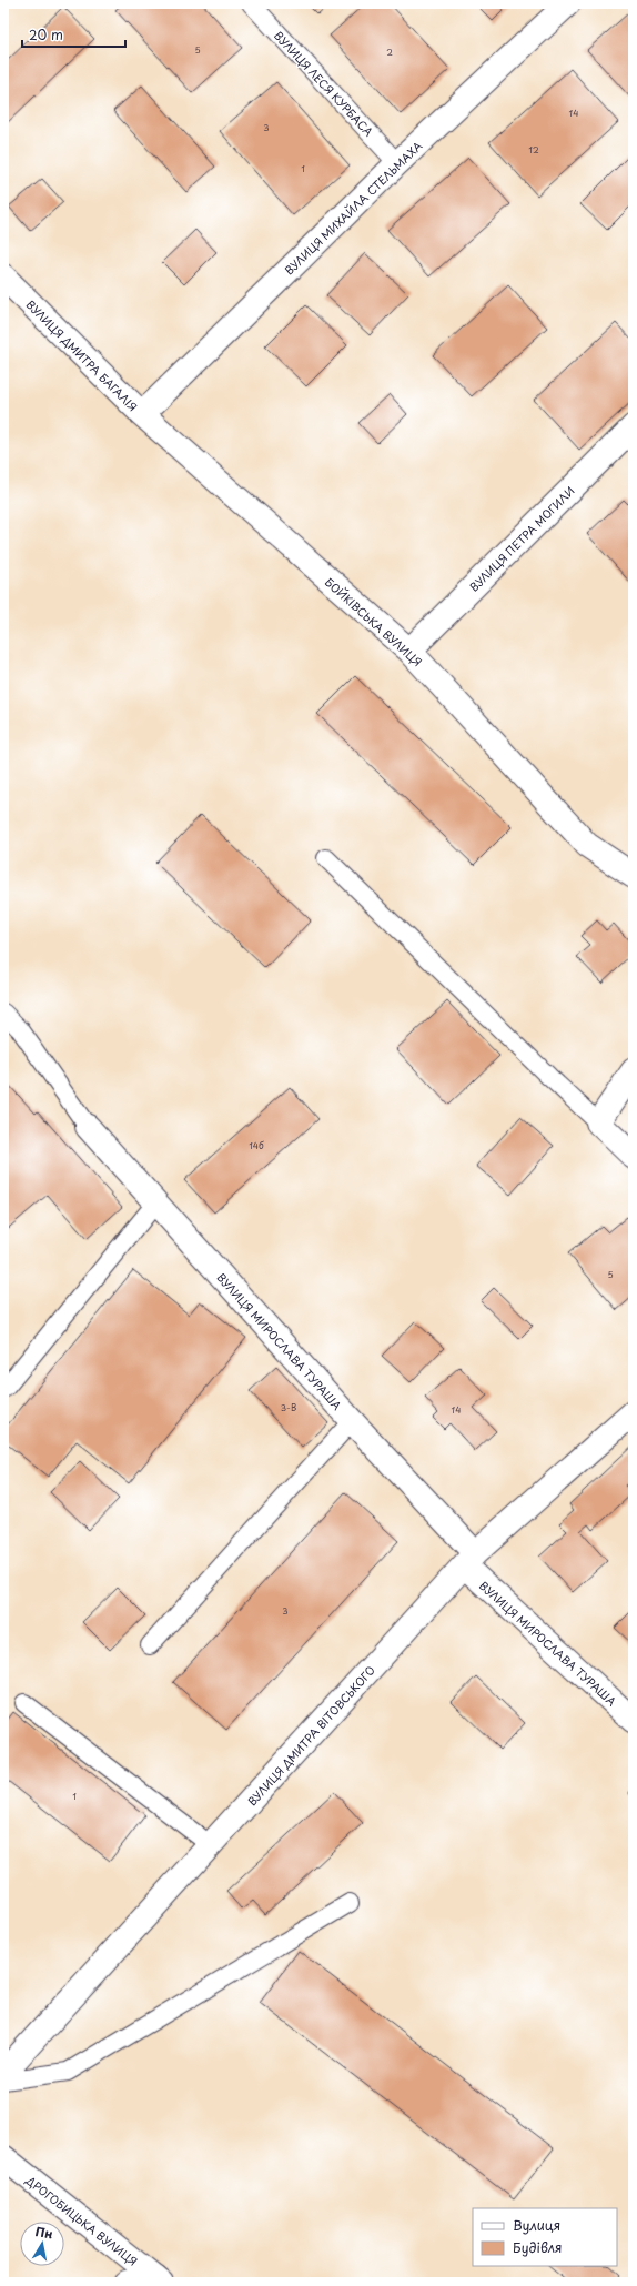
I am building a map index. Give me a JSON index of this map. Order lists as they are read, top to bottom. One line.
{"streets":{"street":["ВУЛИЦЯ МИХАЙЛА СТЕЛЬМАХА","ВУЛИЦЯ ДМИТРА БАГАЛІЯ","ВУЛИЦЯ ПЕТРА МОГИЛИ","БОЙКІВСЬКА ВУЛИЦЯ","ВУЛИЦЯ МИРОСЛАВА ТУРАША","ВУЛИЦЯ ДМИТРА ВІТОВСЬКОГО","ДРОГОБИЦЬКА ВУЛИЦЯ"],"lane":["ВУЛИЦЯ ЛЕСЯ КУРБАСА"]},"crossings":[["ВУЛИЦЯ ЛЕСЯ КУРБАСА","ВУЛИЦЯ МИХАЙЛА СТЕЛЬМАХА"],["ВУЛИЦЯ МИХАЙЛА СТЕЛЬМАХА","ВУЛИЦЯ ДМИТРА БАГАЛІЯ"],["ВУЛИЦЯ МИХАЙЛА СТЕЛЬМАХА","БОЙКІВСЬКА ВУЛИЦЯ"],["ВУЛИЦЯ ДМИТРА БАГАЛІЯ","БОЙКІВСЬКА ВУЛИЦЯ"],["ВУЛИЦЯ ПЕТРА МОГИЛИ","БОЙКІВСЬКА ВУЛИЦЯ"],["ВУЛИЦЯ МИРОСЛАВА ТУРАША","ВУЛИЦЯ ДМИТРА ВІТОВСЬКОГО"]],"house_numbers":["5","2","14","3","12","1","14б","5","3-В","14","3","1"],"legend":["Вулиця","Будівля"],"scale_bar":"20 m","north":"top"}
